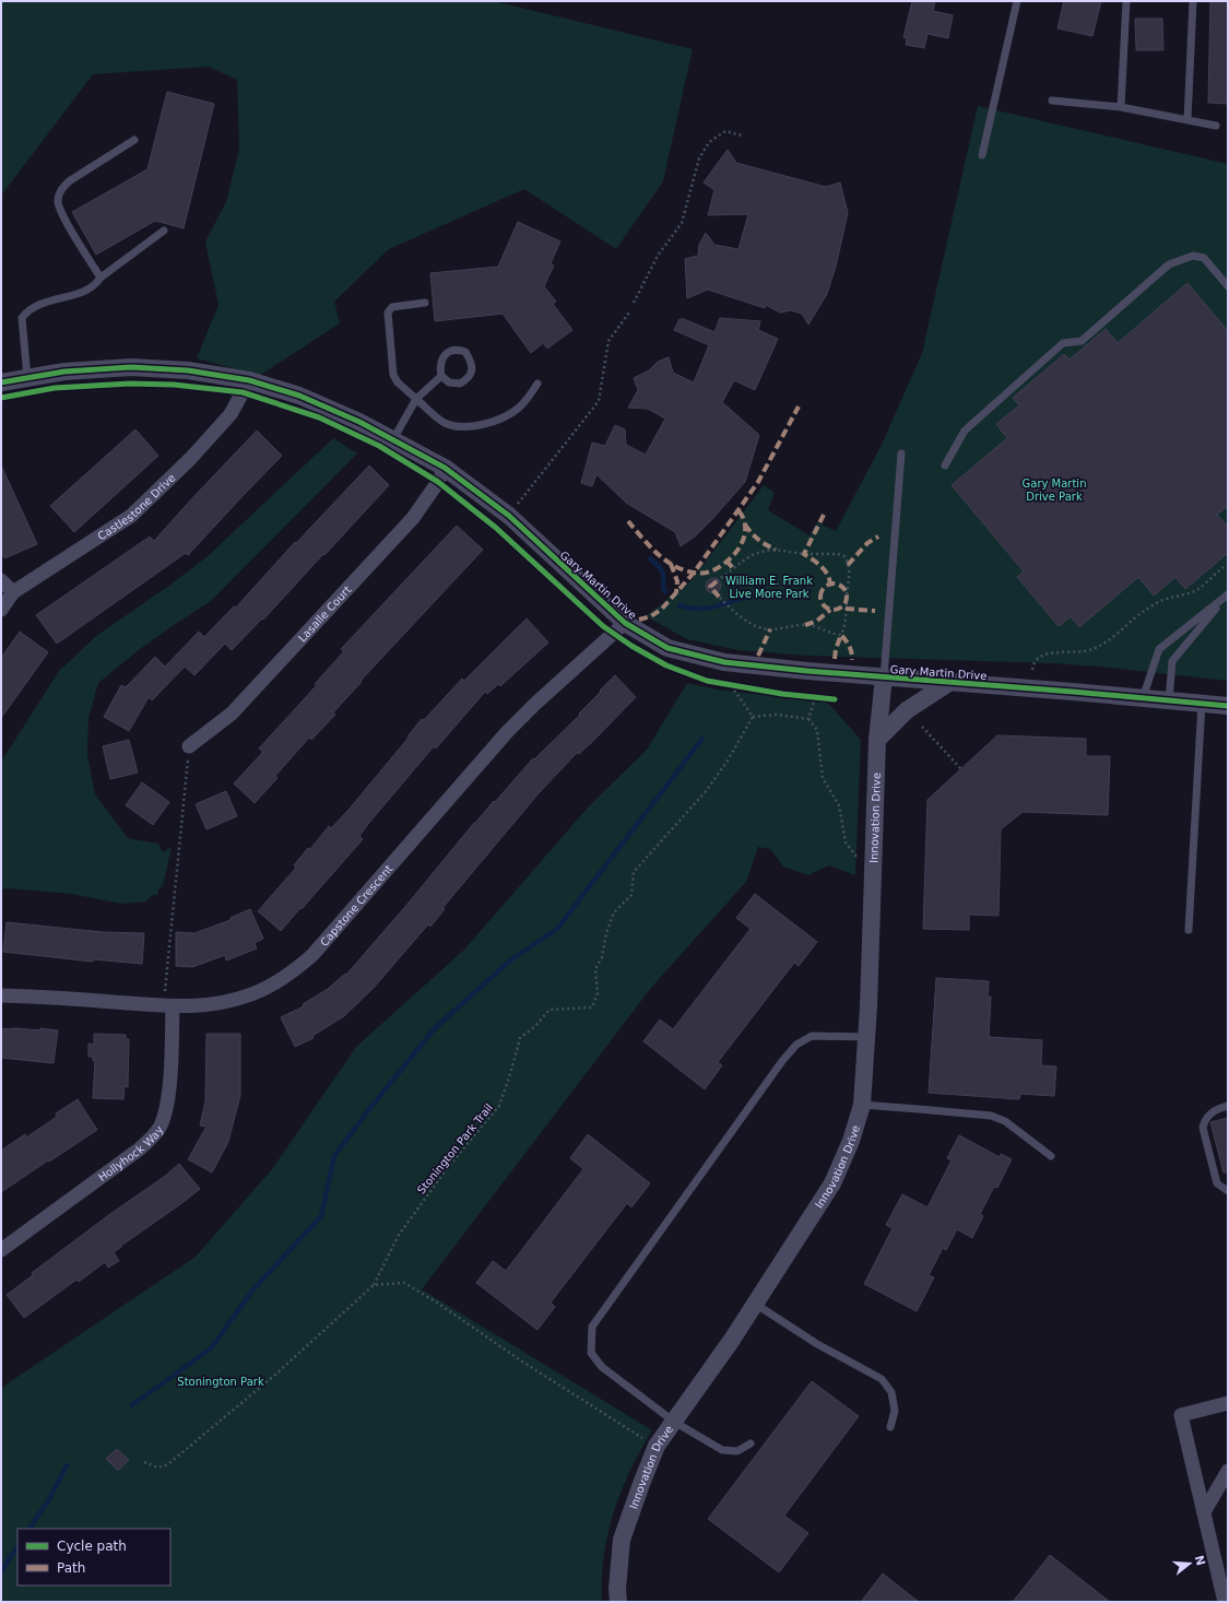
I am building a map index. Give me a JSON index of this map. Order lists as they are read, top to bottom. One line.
{"streets":{"street":["Castlestone Drive","Gary Martin Drive","Lasalle Court","Innovation Drive","Capstone Crescent","Hollyhock Way"],"path":["Stonington Park Trail"]},"crossings":[["Castlestone Drive","Gary Martin Drive"],["Gary Martin Drive","Lasalle Court"],["Gary Martin Drive","Innovation Drive"],["Gary Martin Drive","Capstone Crescent"],["Capstone Crescent","Hollyhock Way"]],"parks":["Gary Martin Drive Park","William E. Frank Live More Park","Stonington Park"],"legend":["Cycle path","Path"],"north":"right"}
